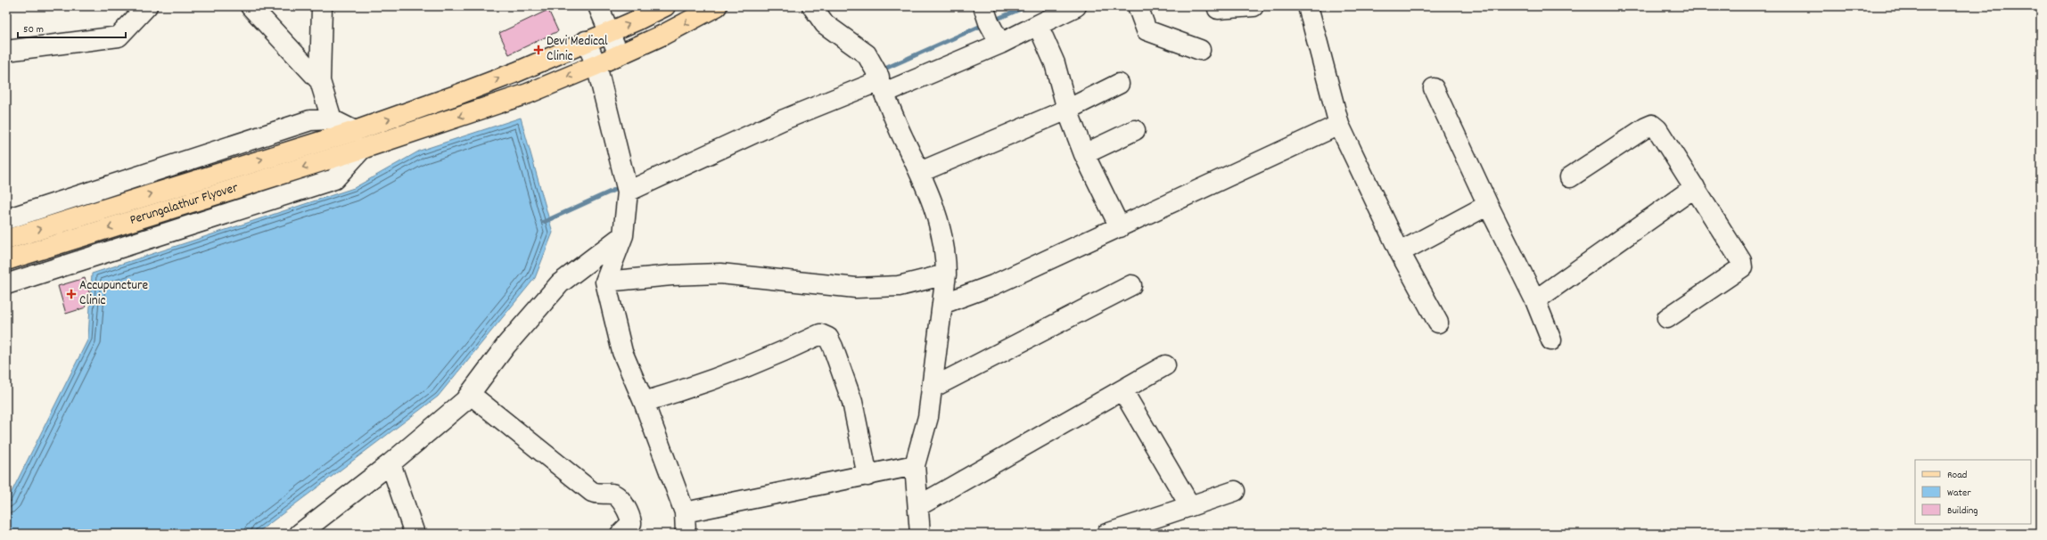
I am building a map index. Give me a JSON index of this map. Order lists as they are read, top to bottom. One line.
{"streets":{"main road":["Perungalathur Flyover"]},"places":{"health":["Devi Medical Clinic","Accupuncture Clinic"]},"legend":["Road","Water","Building"],"scale_bar":"50 m"}
